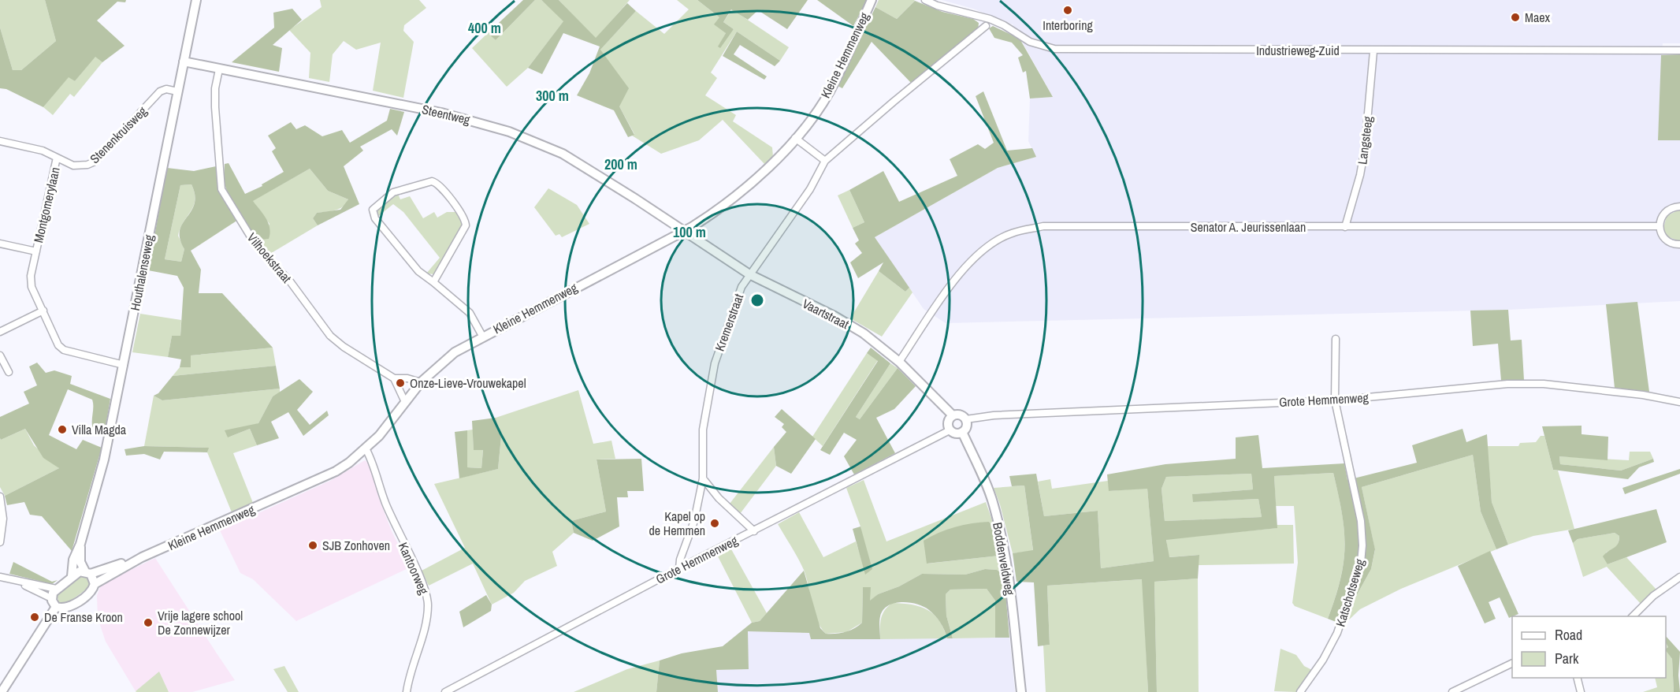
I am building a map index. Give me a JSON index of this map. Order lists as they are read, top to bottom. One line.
{"streets":{"street":["Industrieweg-Zuid","Kleine Hemmenweg","Steentweg","Stenenkruisweg","Langsteeg","Montgomerylaan","Senator A. Jeurissenlaan","Vilhoekstraat","Houthalenseweg","Vaartstraat","Kremerstraat","Grote Hemmenweg","Boddenveldweg","Kantoorweg","Katschotseweg"]},"crossings":[["Industrieweg-Zuid","Langsteeg"],["Kleine Hemmenweg","Steentweg"],["Kleine Hemmenweg","Vilhoekstraat"],["Kleine Hemmenweg","Houthalenseweg"],["Kleine Hemmenweg","Vaartstraat"],["Kleine Hemmenweg","Kantoorweg"],["Steentweg","Vilhoekstraat"],["Steentweg","Houthalenseweg"],["Steentweg","Vaartstraat"],["Stenenkruisweg","Montgomerylaan"],["Stenenkruisweg","Houthalenseweg"],["Langsteeg","Senator A. Jeurissenlaan"],["Montgomerylaan","Houthalenseweg"],["Senator A. Jeurissenlaan","Vaartstraat"],["Vaartstraat","Kremerstraat"],["Vaartstraat","Grote Hemmenweg"],["Vaartstraat","Boddenveldweg"],["Kremerstraat","Grote Hemmenweg"],["Grote Hemmenweg","Boddenveldweg"],["Grote Hemmenweg","Katschotseweg"]],"places":["Interboring","Maex","Onze-Lieve-Vrouwekapel","Villa Magda","Kapel op de Hemmen","SJB Zonhoven","De Franse Kroon","Vrije lagere school De Zonnewijzer"],"legend":["Road","Park"],"rings":["400 m","300 m","200 m","100 m"]}
